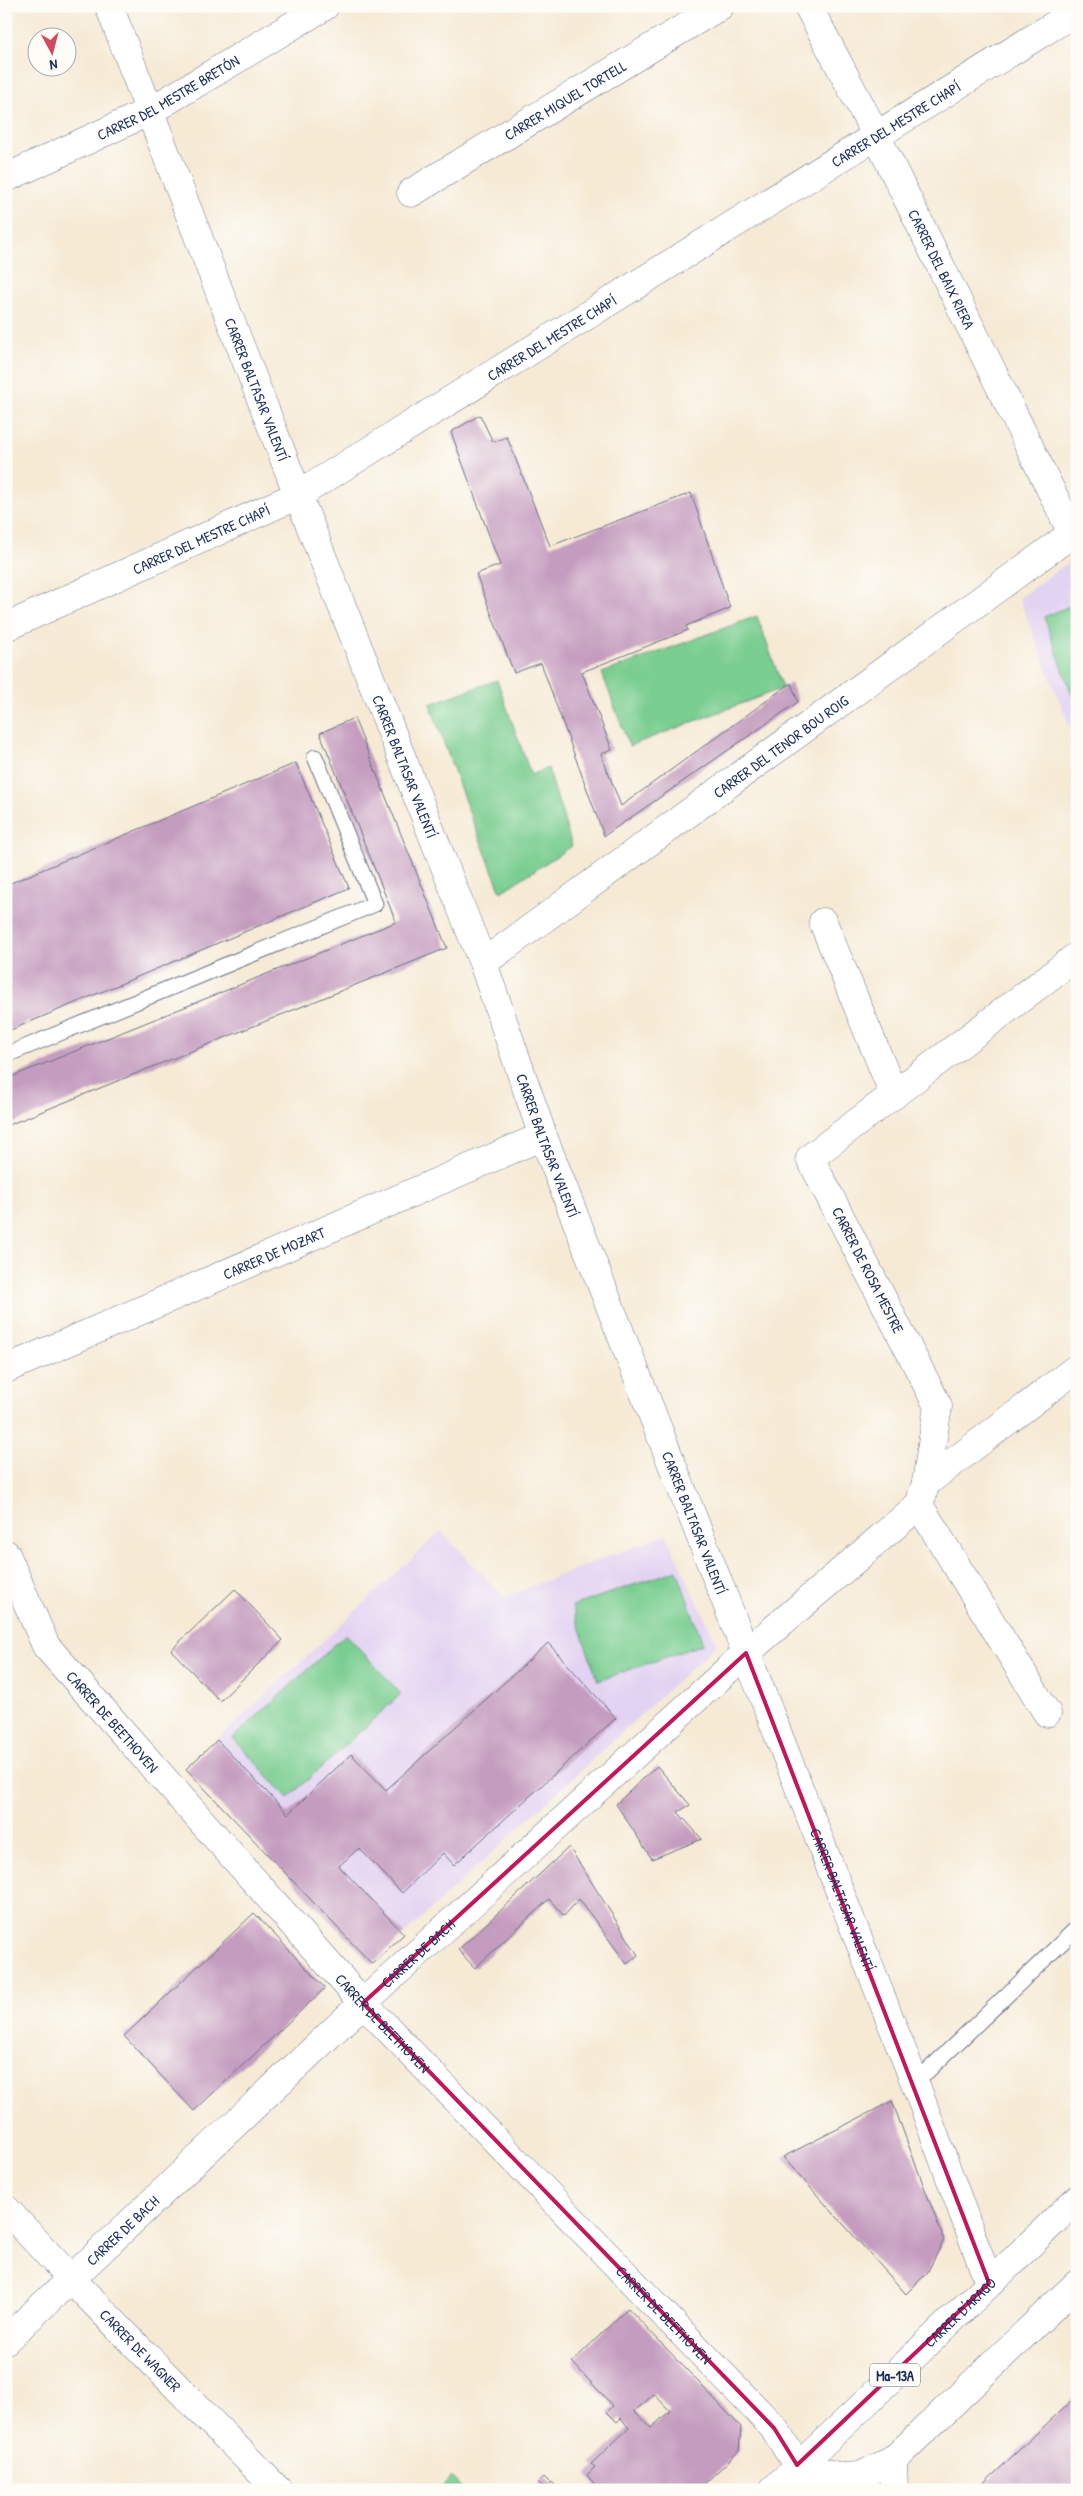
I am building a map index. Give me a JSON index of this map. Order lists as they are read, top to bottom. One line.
{"streets":{"street":["CARRER DEL MESTRE BRETÓN","CARRER MIQUEL TORTELL","CARRER DEL MESTRE CHAPÍ","CARRER DEL BAIX RIERA","CARRER BALTASAR VALENTÍ","CARRER DEL TENOR BOU ROIG","CARRER DE MOZART","CARRER DE ROSA MESTRE","CARRER DE BEETHOVEN","CARRER DE BACH","CARRER D'ARAGÓ","CARRER DE WAGNER","Ma-13A"]},"crossings":[["CARRER DEL MESTRE BRETÓN","CARRER BALTASAR VALENTÍ"],["CARRER DEL MESTRE CHAPÍ","CARRER DEL BAIX RIERA"],["CARRER DEL MESTRE CHAPÍ","CARRER BALTASAR VALENTÍ"],["CARRER DEL BAIX RIERA","CARRER DEL TENOR BOU ROIG"],["CARRER BALTASAR VALENTÍ","CARRER DEL TENOR BOU ROIG"],["CARRER BALTASAR VALENTÍ","CARRER DE MOZART"],["CARRER BALTASAR VALENTÍ","CARRER DE BACH"],["CARRER BALTASAR VALENTÍ","CARRER D'ARAGÓ"],["CARRER DE BEETHOVEN","CARRER DE BACH"],["CARRER DE BEETHOVEN","CARRER D'ARAGÓ"],["CARRER DE BACH","CARRER DE WAGNER"]],"north":"bottom"}
